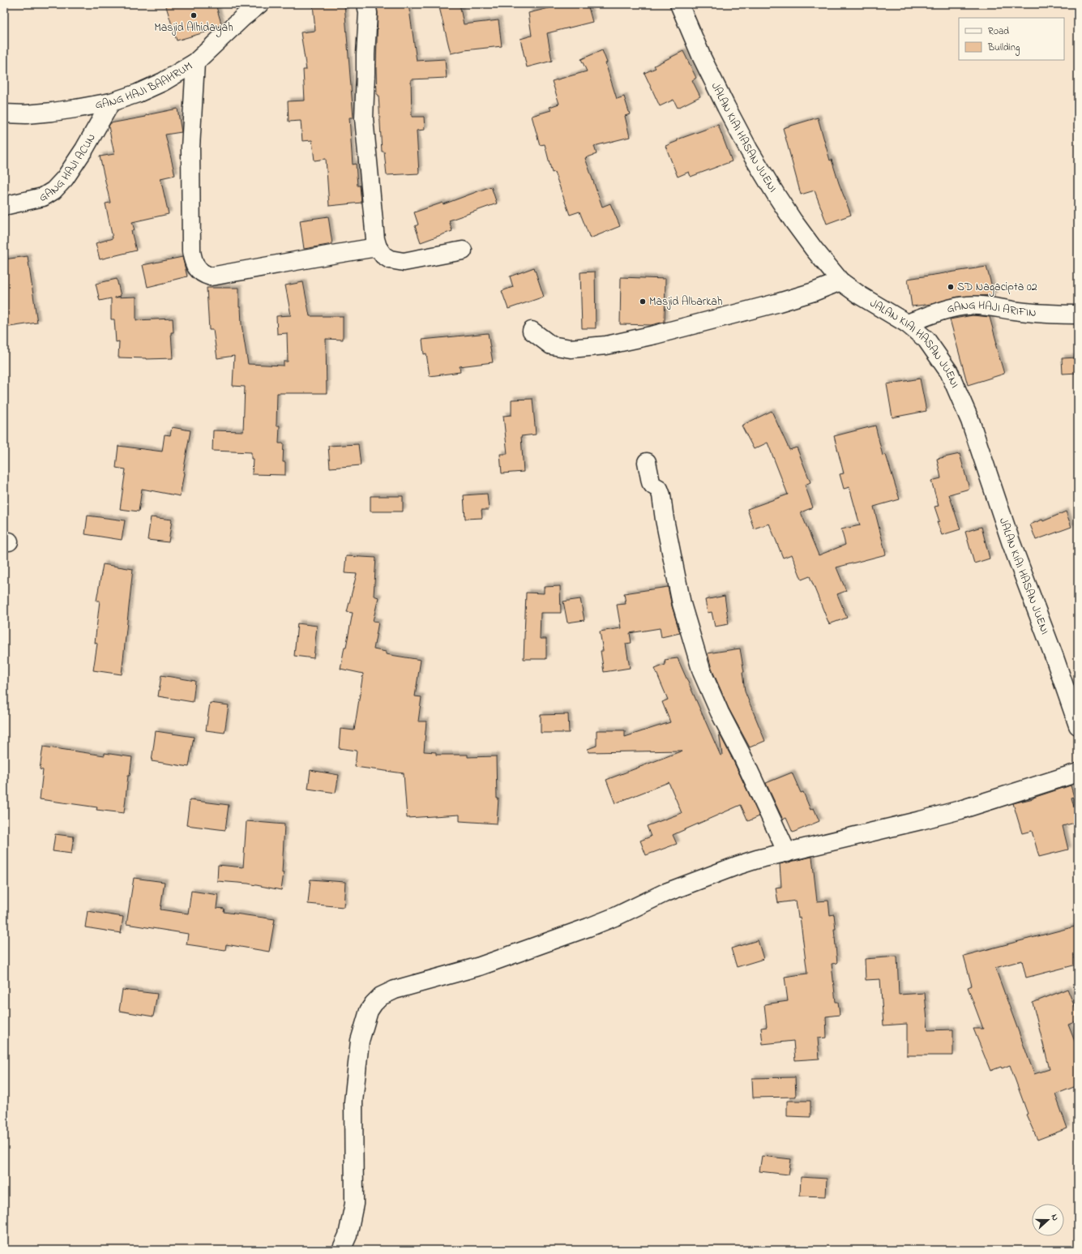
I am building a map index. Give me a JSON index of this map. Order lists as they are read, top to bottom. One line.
{"streets":{"street":["GANG HAJI BAAHRUM","JALAN KIAI HASAN JUENI","GANG HAJI ACUN","GANG HAJI ARIFIN"]},"crossings":[["GANG HAJI BAAHRUM","GANG HAJI ACUN"],["JALAN KIAI HASAN JUENI","GANG HAJI ARIFIN"]],"places":["Masjid Alhidayah","SD Nagacipta 02","Masjid Albarkah"],"legend":["Road","Building"],"north":"right"}
